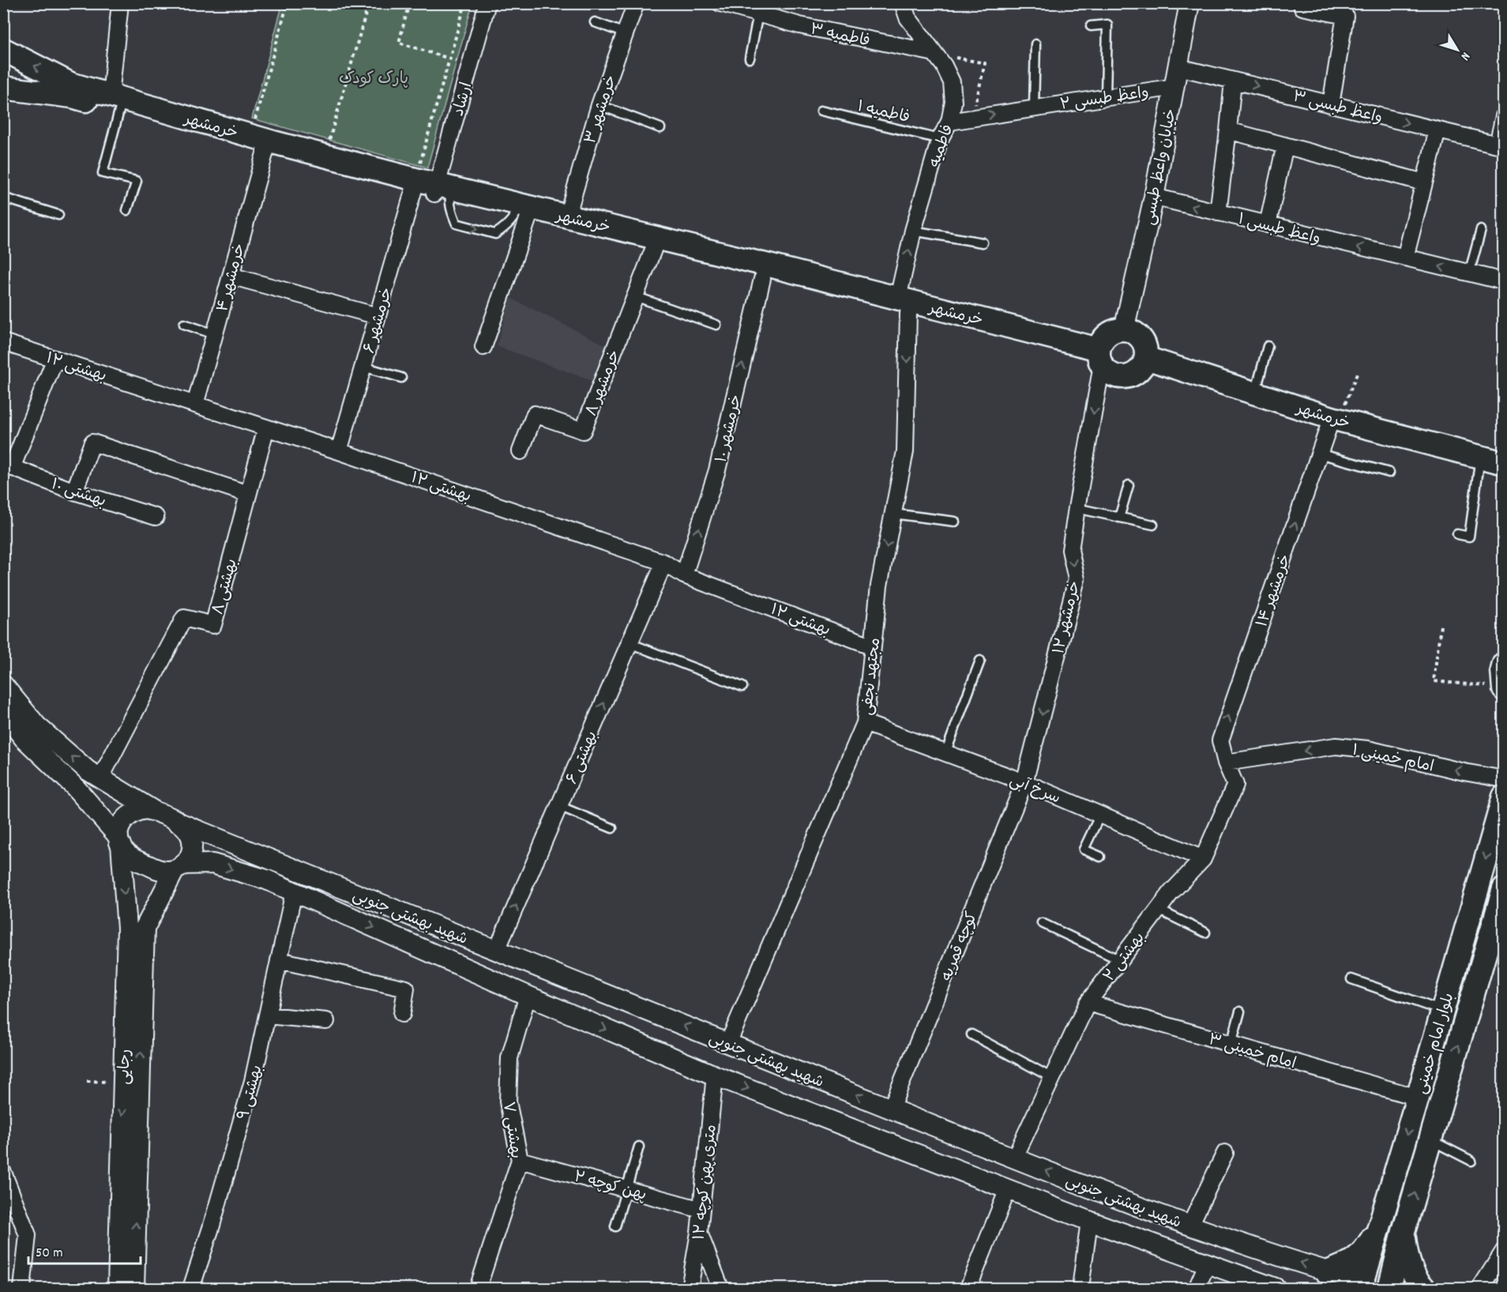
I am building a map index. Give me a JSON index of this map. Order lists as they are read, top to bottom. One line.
{"streets":{"main road":["خرمشهر","بلوار امام خمینی"],"street":["فاطمیه ۳","واعظ طبسی ۲","ارشاد","واعظ طبسی ۳","خرمشهر ۳","فاطمیه","خیابان واعظ طبسی","واعظ طبسی ۱","خرمشهر ۴","خرمشهر ۶","بهشتی ۱۲","خرمشهر ۸","خرمشهر ۱۰","بهشتی ۱۰","بهشتی ۸","خرمشهر ۱۴","خرمشهر ۱۲","مجتهد نجفی","بهشتی ۶","امام خمینی ۱","سرخ آبی","شهید بهشتی جنوبی","کوچه قمریه","بهشتی ۲","امام خمینی ۳","رجایی","بهشتی ۹","بهشتی ۷","۱۲ متری پهن کوچه","پهن کوچه ۲"],"lane":["فاطمیه ۱"]},"crossings":[["فاطمیه ۳","فاطمیه"],["واعظ طبسی ۲","فاطمیه"],["واعظ طبسی ۲","خیابان واعظ طبسی"],["ارشاد","خرمشهر"],["ارشاد","خرمشهر ۶"],["واعظ طبسی ۳","خیابان واعظ طبسی"],["خرمشهر ۳","خرمشهر"],["فاطمیه ۱","فاطمیه"],["خرمشهر","فاطمیه"],["خرمشهر","خیابان واعظ طبسی"],["خرمشهر","خرمشهر ۴"],["خرمشهر","خرمشهر ۶"],["خرمشهر","خرمشهر ۸"],["خرمشهر","خرمشهر ۱۰"],["خرمشهر","خرمشهر ۱۴"],["خرمشهر","خرمشهر ۱۲"],["خرمشهر","مجتهد نجفی"],["فاطمیه","مجتهد نجفی"],["خیابان واعظ طبسی","واعظ طبسی ۱"],["خیابان واعظ طبسی","خرمشهر ۱۲"],["خرمشهر ۴","بهشتی ۱۲"],["خرمشهر ۶","بهشتی ۱۲"],["بهشتی ۱۲","خرمشهر ۱۰"],["بهشتی ۱۲","بهشتی ۸"],["بهشتی ۱۲","مجتهد نجفی"],["بهشتی ۱۲","بهشتی ۶"],["خرمشهر ۱۴","امام خمینی ۱"],["خرمشهر ۱۴","بهشتی ۲"],["خرمشهر ۱۲","سرخ آبی"],["خرمشهر ۱۲","کوچه قمریه"],["مجتهد نجفی","سرخ آبی"],["مجتهد نجفی","شهید بهشتی جنوبی"],["بهشتی ۶","شهید بهشتی جنوبی"],["امام خمینی ۱","بهشتی ۲"],["سرخ آبی","کوچه قمریه"],["سرخ آبی","بهشتی ۲"],["شهید بهشتی جنوبی","کوچه قمریه"],["شهید بهشتی جنوبی","بهشتی ۲"],["شهید بهشتی جنوبی","بلوار امام خمینی"],["شهید بهشتی جنوبی","رجایی"],["شهید بهشتی جنوبی","بهشتی ۹"],["شهید بهشتی جنوبی","بهشتی ۷"],["شهید بهشتی جنوبی","۱۲ متری پهن کوچه"],["بهشتی ۲","امام خمینی ۳"],["بلوار امام خمینی","امام خمینی ۳"],["بهشتی ۷","پهن کوچه ۲"],["۱۲ متری پهن کوچه","پهن کوچه ۲"]],"one_way":["خرمشهر ۱۰","خرمشهر ۱۴","خرمشهر ۱۲","مجتهد نجفی","بهشتی ۶","امام خمینی ۱"],"parks":["پارک کودک"],"scale_bar":"50 m","north":"bottom right"}
